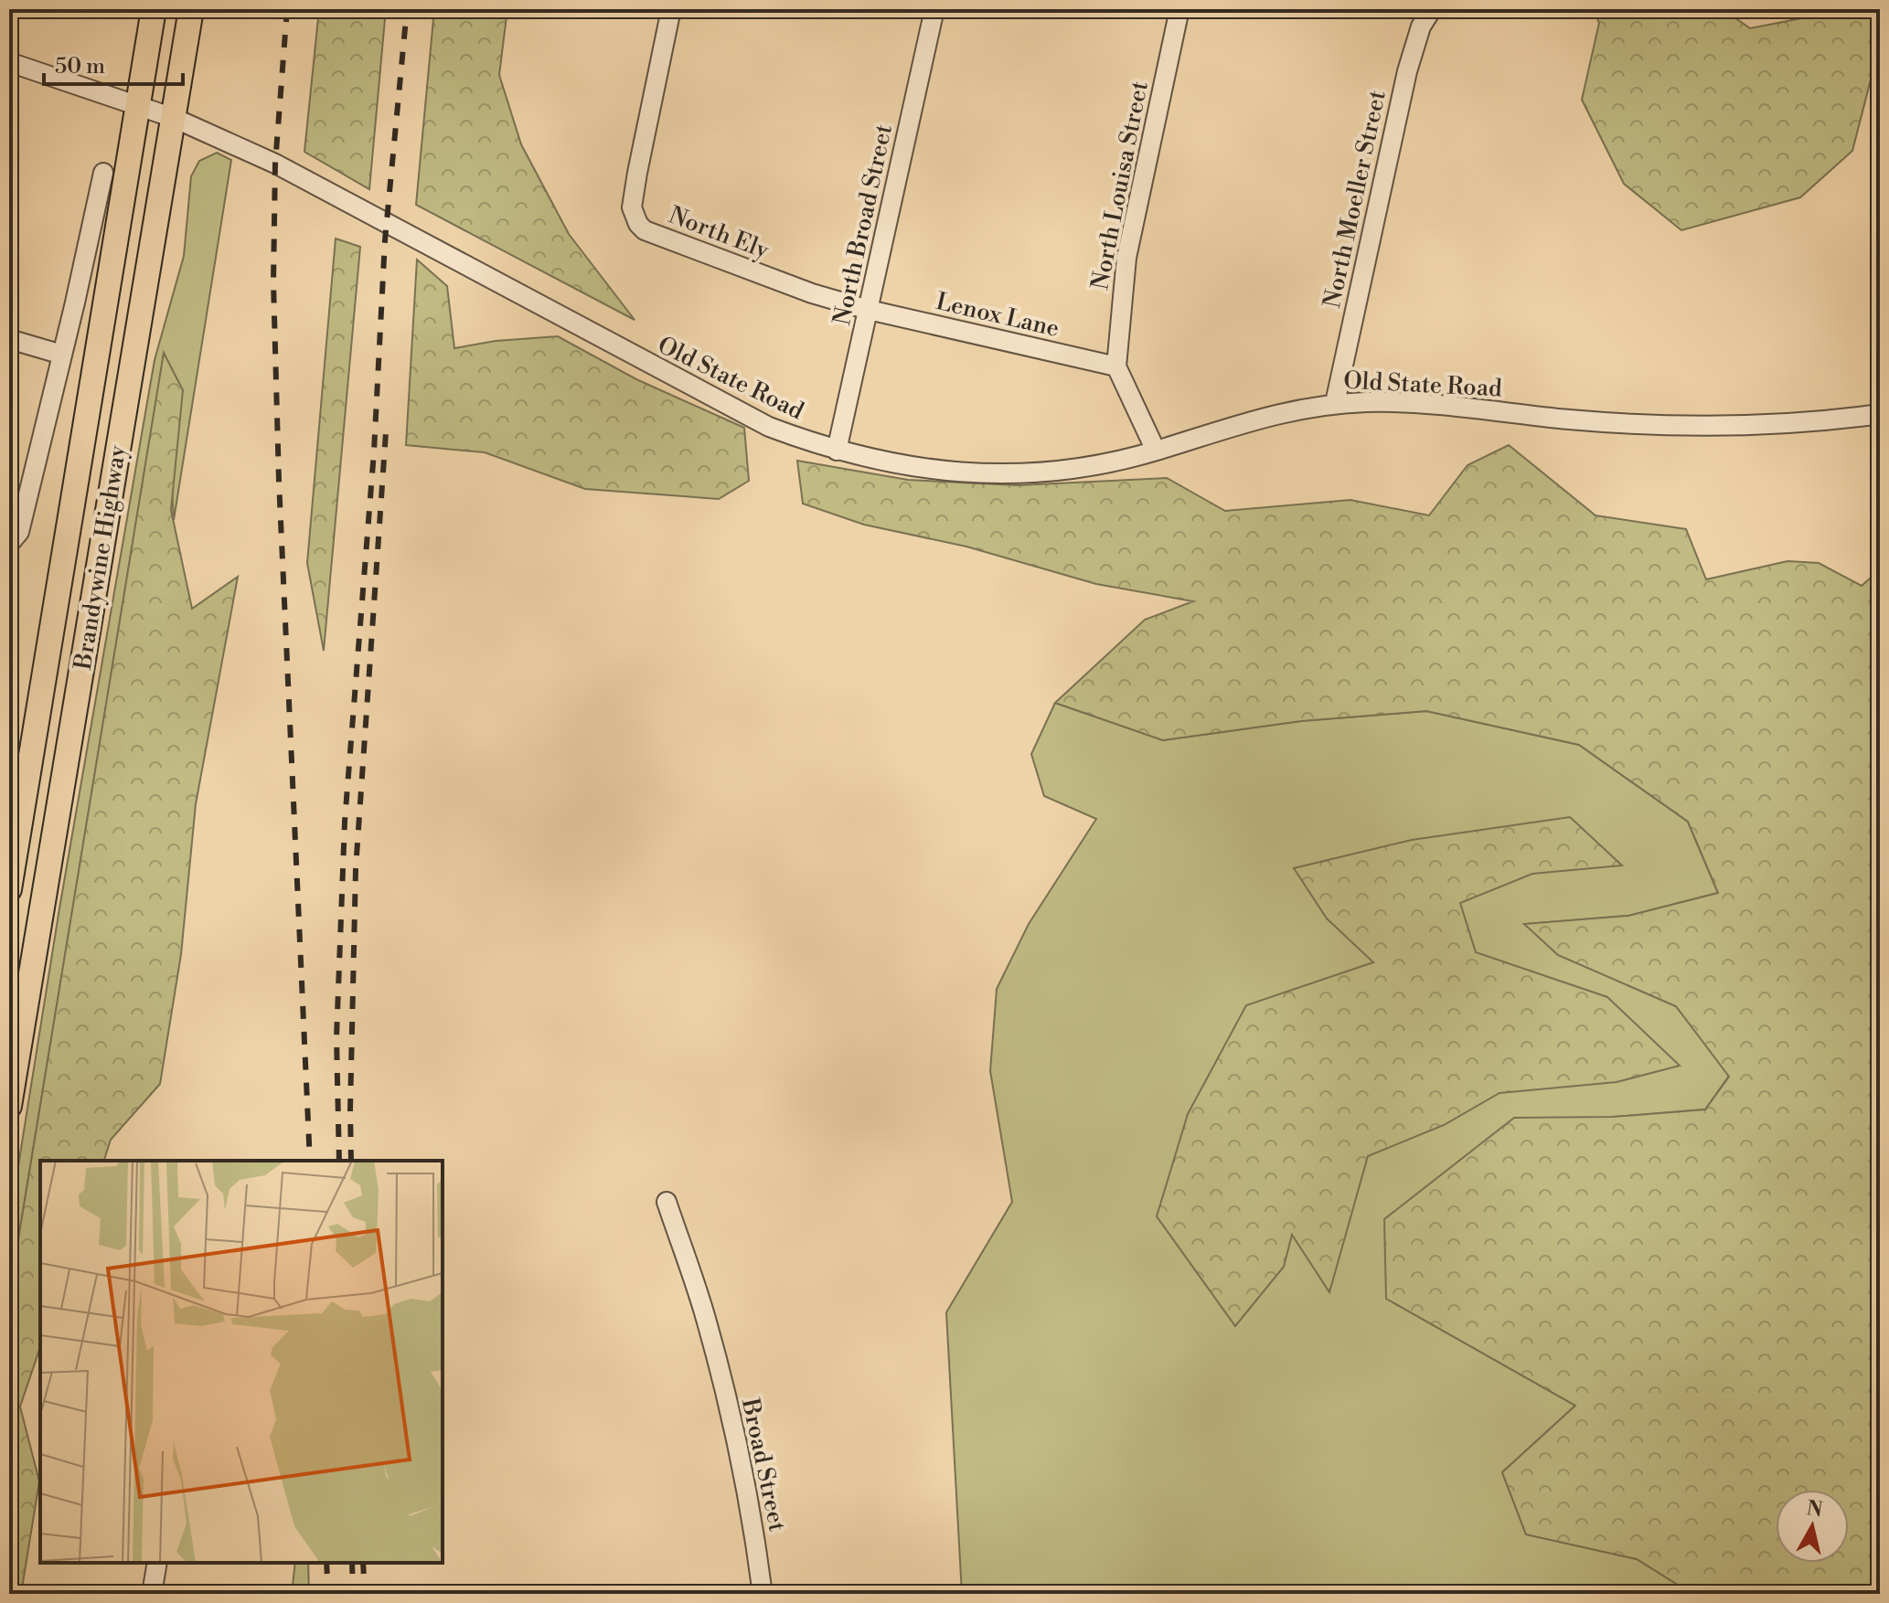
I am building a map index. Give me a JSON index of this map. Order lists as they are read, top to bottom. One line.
{"streets":{"main road":["Brandywine Highway"],"street":["North Louisa Street","North Moeller Street","North Broad Street","North Ely","Lenox Lane","Old State Road","Broad Street"]},"crossings":[["North Louisa Street","Lenox Lane"],["North Moeller Street","Old State Road"],["North Broad Street","North Ely"],["North Broad Street","Lenox Lane"],["North Broad Street","Old State Road"],["North Ely","Lenox Lane"],["Old State Road","Brandywine Highway"]],"scale_bar":"50 m","north":"top"}
